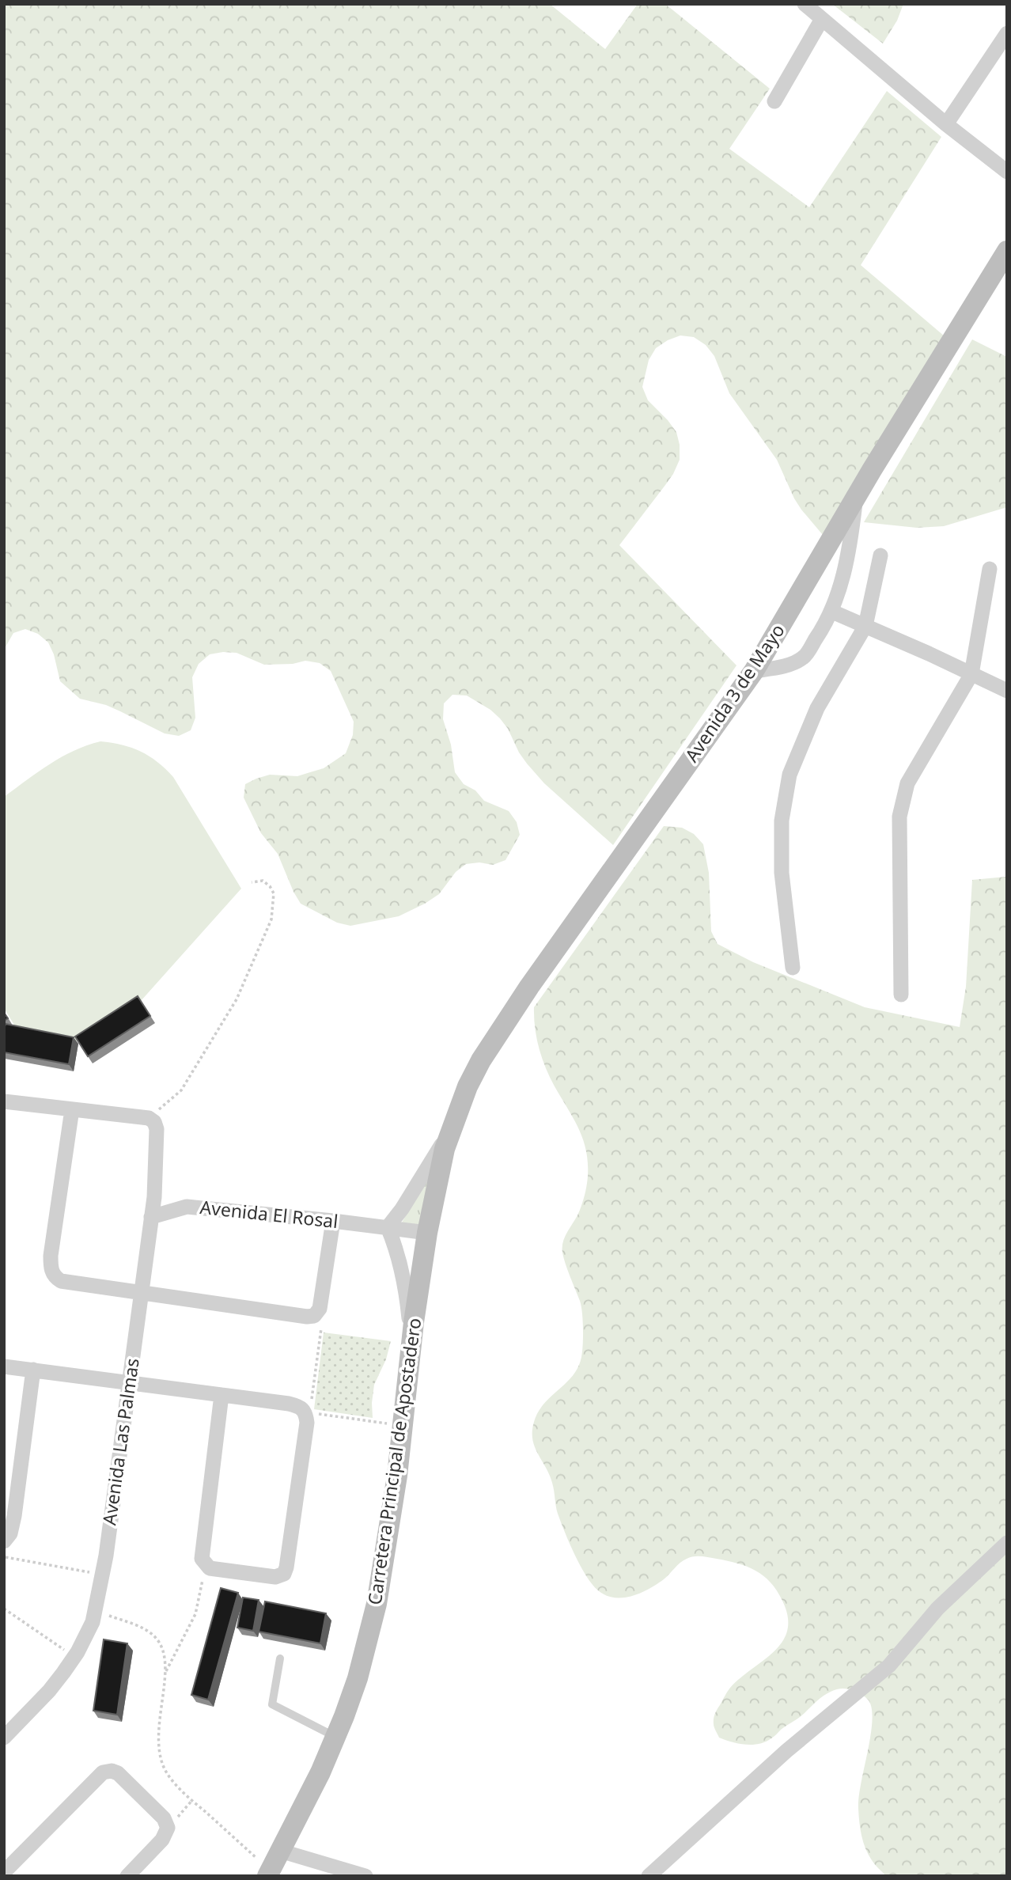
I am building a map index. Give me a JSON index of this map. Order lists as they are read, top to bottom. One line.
{"streets":{"street":["Avenida 3 de Mayo","Avenida El Rosal","Avenida Las Palmas","Carretera Principal de Apostadero"]},"crossings":[["Avenida 3 de Mayo","Carretera Principal de Apostadero"],["Avenida El Rosal","Avenida Las Palmas"],["Avenida El Rosal","Carretera Principal de Apostadero"]]}
